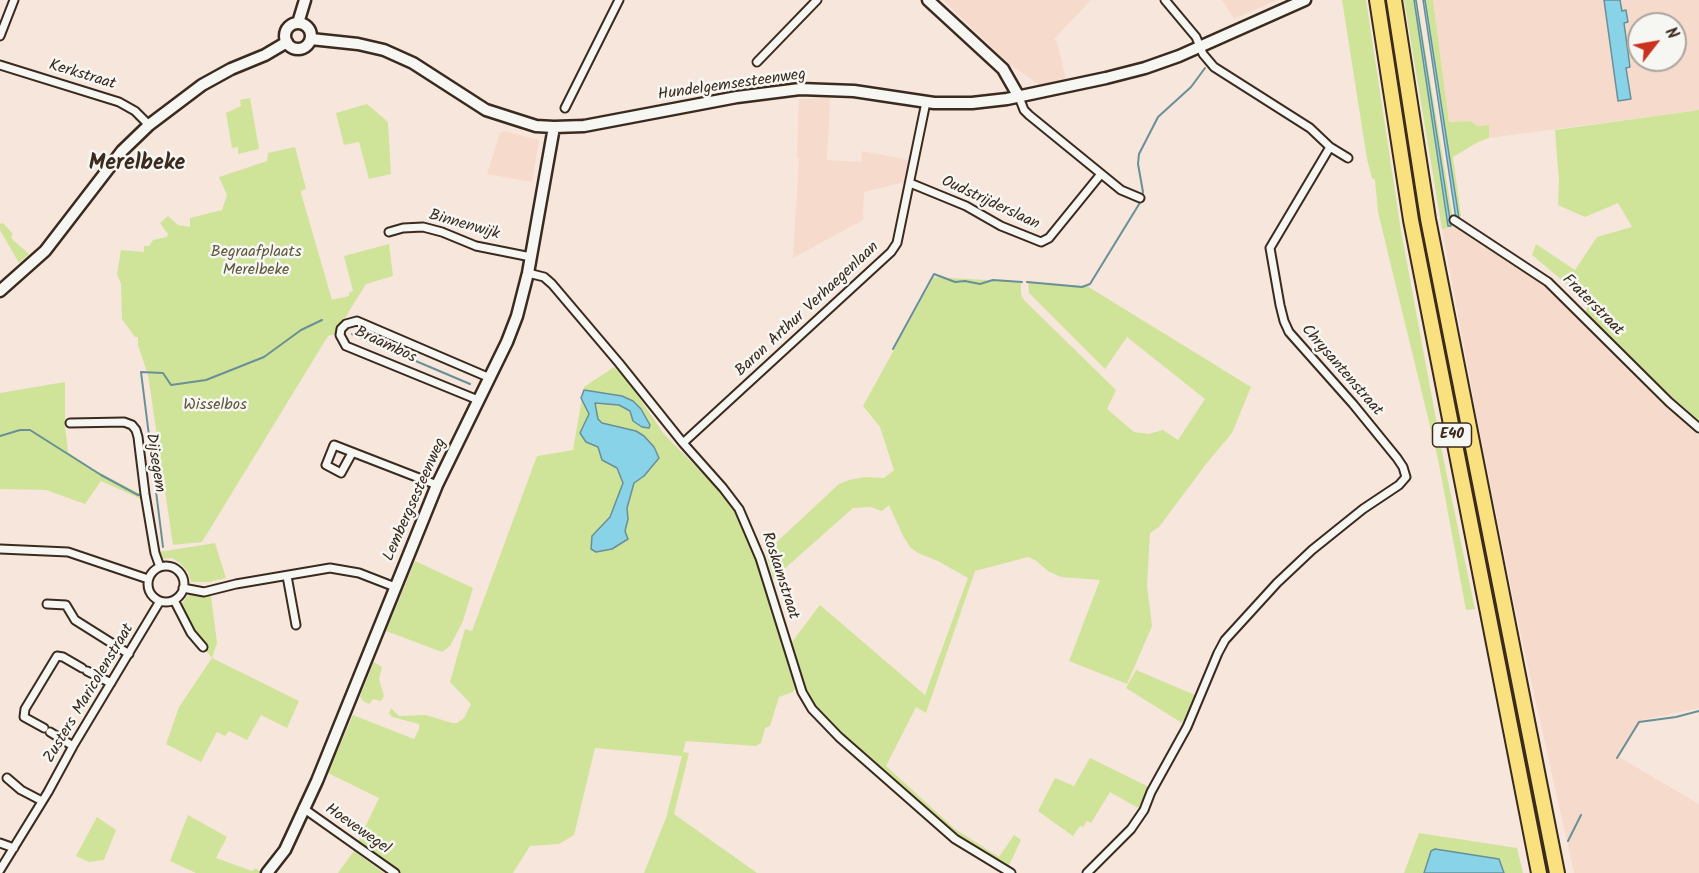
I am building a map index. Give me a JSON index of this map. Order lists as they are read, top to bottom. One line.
{"streets":{"highway":["E40"],"main road":["Hundelgemsesteenweg","Lembergsesteenweg"],"street":["Kerkstraat","Oudstrijderslaan","Binnenwijk","Fraterstraat","Baron Arthur Verhaegenlaan","Braambos","Chrysantenstraat","Dijsegem","Roskamstraat","Zusters Maricolenstraat","Hoevewegel"]},"crossings":[["Hundelgemsesteenweg","Baron Arthur Verhaegenlaan"],["Hundelgemsesteenweg","Lembergsesteenweg"],["Oudstrijderslaan","Baron Arthur Verhaegenlaan"],["Binnenwijk","Lembergsesteenweg"],["Baron Arthur Verhaegenlaan","Roskamstraat"],["Braambos","Lembergsesteenweg"],["Dijsegem","Zusters Maricolenstraat"],["Lembergsesteenweg","Roskamstraat"],["Lembergsesteenweg","Hoevewegel"]],"districts":["Merelbeke"],"parks":["Begraafplaats Merelbeke","Wisselbos"],"north":"top right"}
